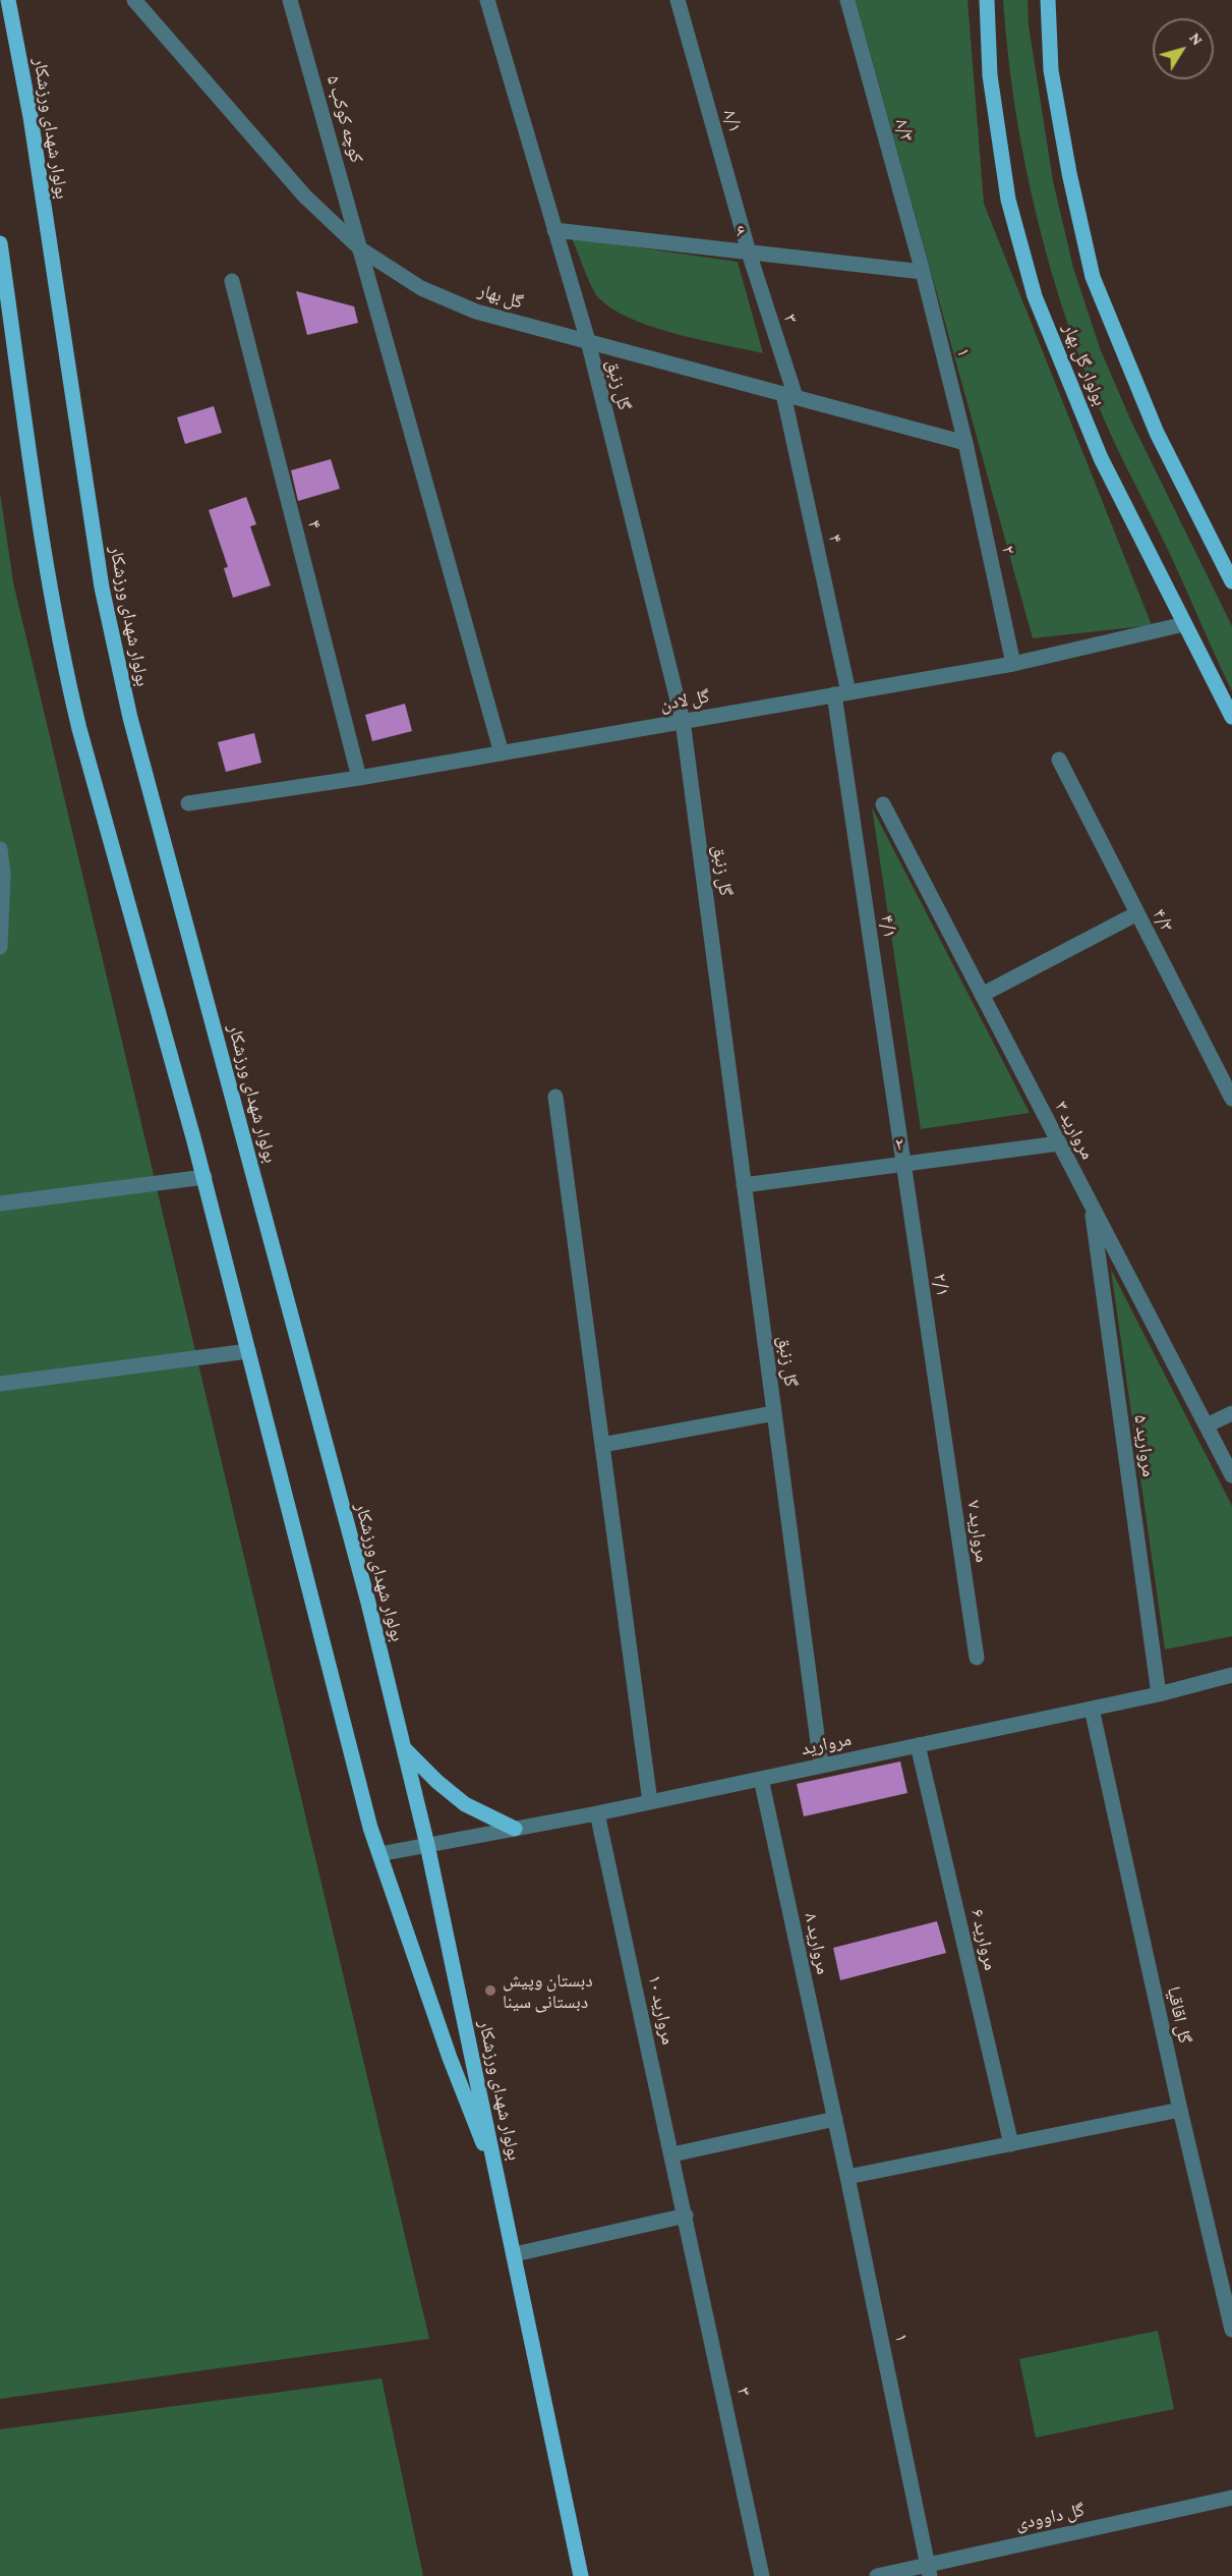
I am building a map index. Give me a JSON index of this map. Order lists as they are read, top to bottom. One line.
{"streets":{"main road":["بولوار شهدای ورزشکار","بولوار گل بهار"],"street":["کوچه کوکب ۵","۸/۱","۸/۳","۶","گل بهار","۳","۱","گل زنبق","۴","۲","گل لادن","۴/۳","۴/۱","مروارید ۳","۲/۱","مروارید ۵","مروارید ۷","مروارید","مروارید ۶","مروارید ۸","مروارید ۱۰","گل اقاقیا","گل داوودی"]},"crossings":[["کوچه کوکب ۵","گل بهار"],["کوچه کوکب ۵","گل لادن"],["۸/۱","۶"],["۸/۱","۳"],["بولوار شهدای ورزشکار","مروارید"],["۸/۳","۶"],["۸/۳","۱"],["۶","۳"],["۶","۱"],["۶","گل زنبق"],["گل بهار","۳"],["گل بهار","۱"],["گل بهار","گل زنبق"],["گل بهار","۴"],["گل بهار","۲"],["۳","۴"],["۳","مروارید ۱۰"],["۱","۲"],["۱","مروارید ۸"],["۱","گل داوودی"],["بولوار گل بهار","گل لادن"],["گل زنبق","۲"],["گل زنبق","گل لادن"],["گل زنبق","مروارید"],["۴","گل لادن"],["۴","۴/۱"],["۲","گل لادن"],["۲","۴/۱"],["۲","مروارید ۳"],["۲","۲/۱"],["گل لادن","۴/۱"],["۴/۱","۲/۱"],["مروارید ۳","مروارید ۵"],["۲/۱","مروارید ۷"],["مروارید ۵","مروارید"],["مروارید","مروارید ۶"],["مروارید","مروارید ۸"],["مروارید","مروارید ۱۰"],["مروارید","گل اقاقیا"]],"places":["دبستان وپیش دبستانی سینا"],"north":"top right"}
